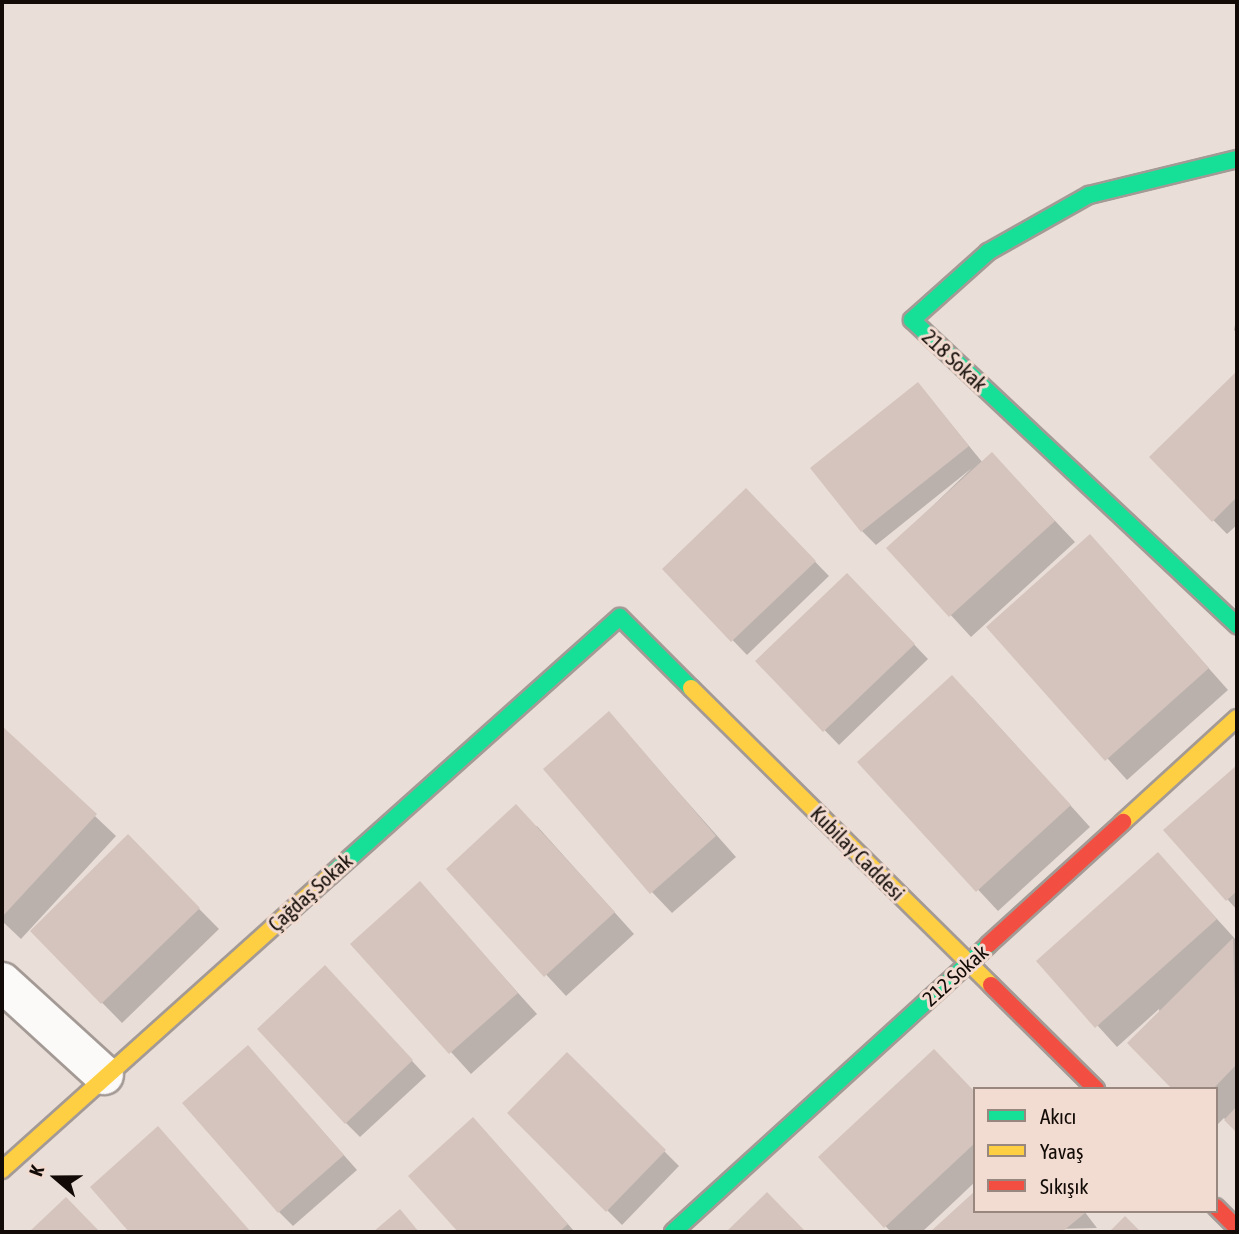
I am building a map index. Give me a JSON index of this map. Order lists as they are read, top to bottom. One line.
{"streets":{"street":["218 Sokak","Kubilay Caddesi","Çağdaş Sokak","212 Sokak"]},"crossings":[["Kubilay Caddesi","Çağdaş Sokak"],["Kubilay Caddesi","212 Sokak"]],"legend":["Akıcı","Yavaş","Sıkışık"],"north":"left"}
